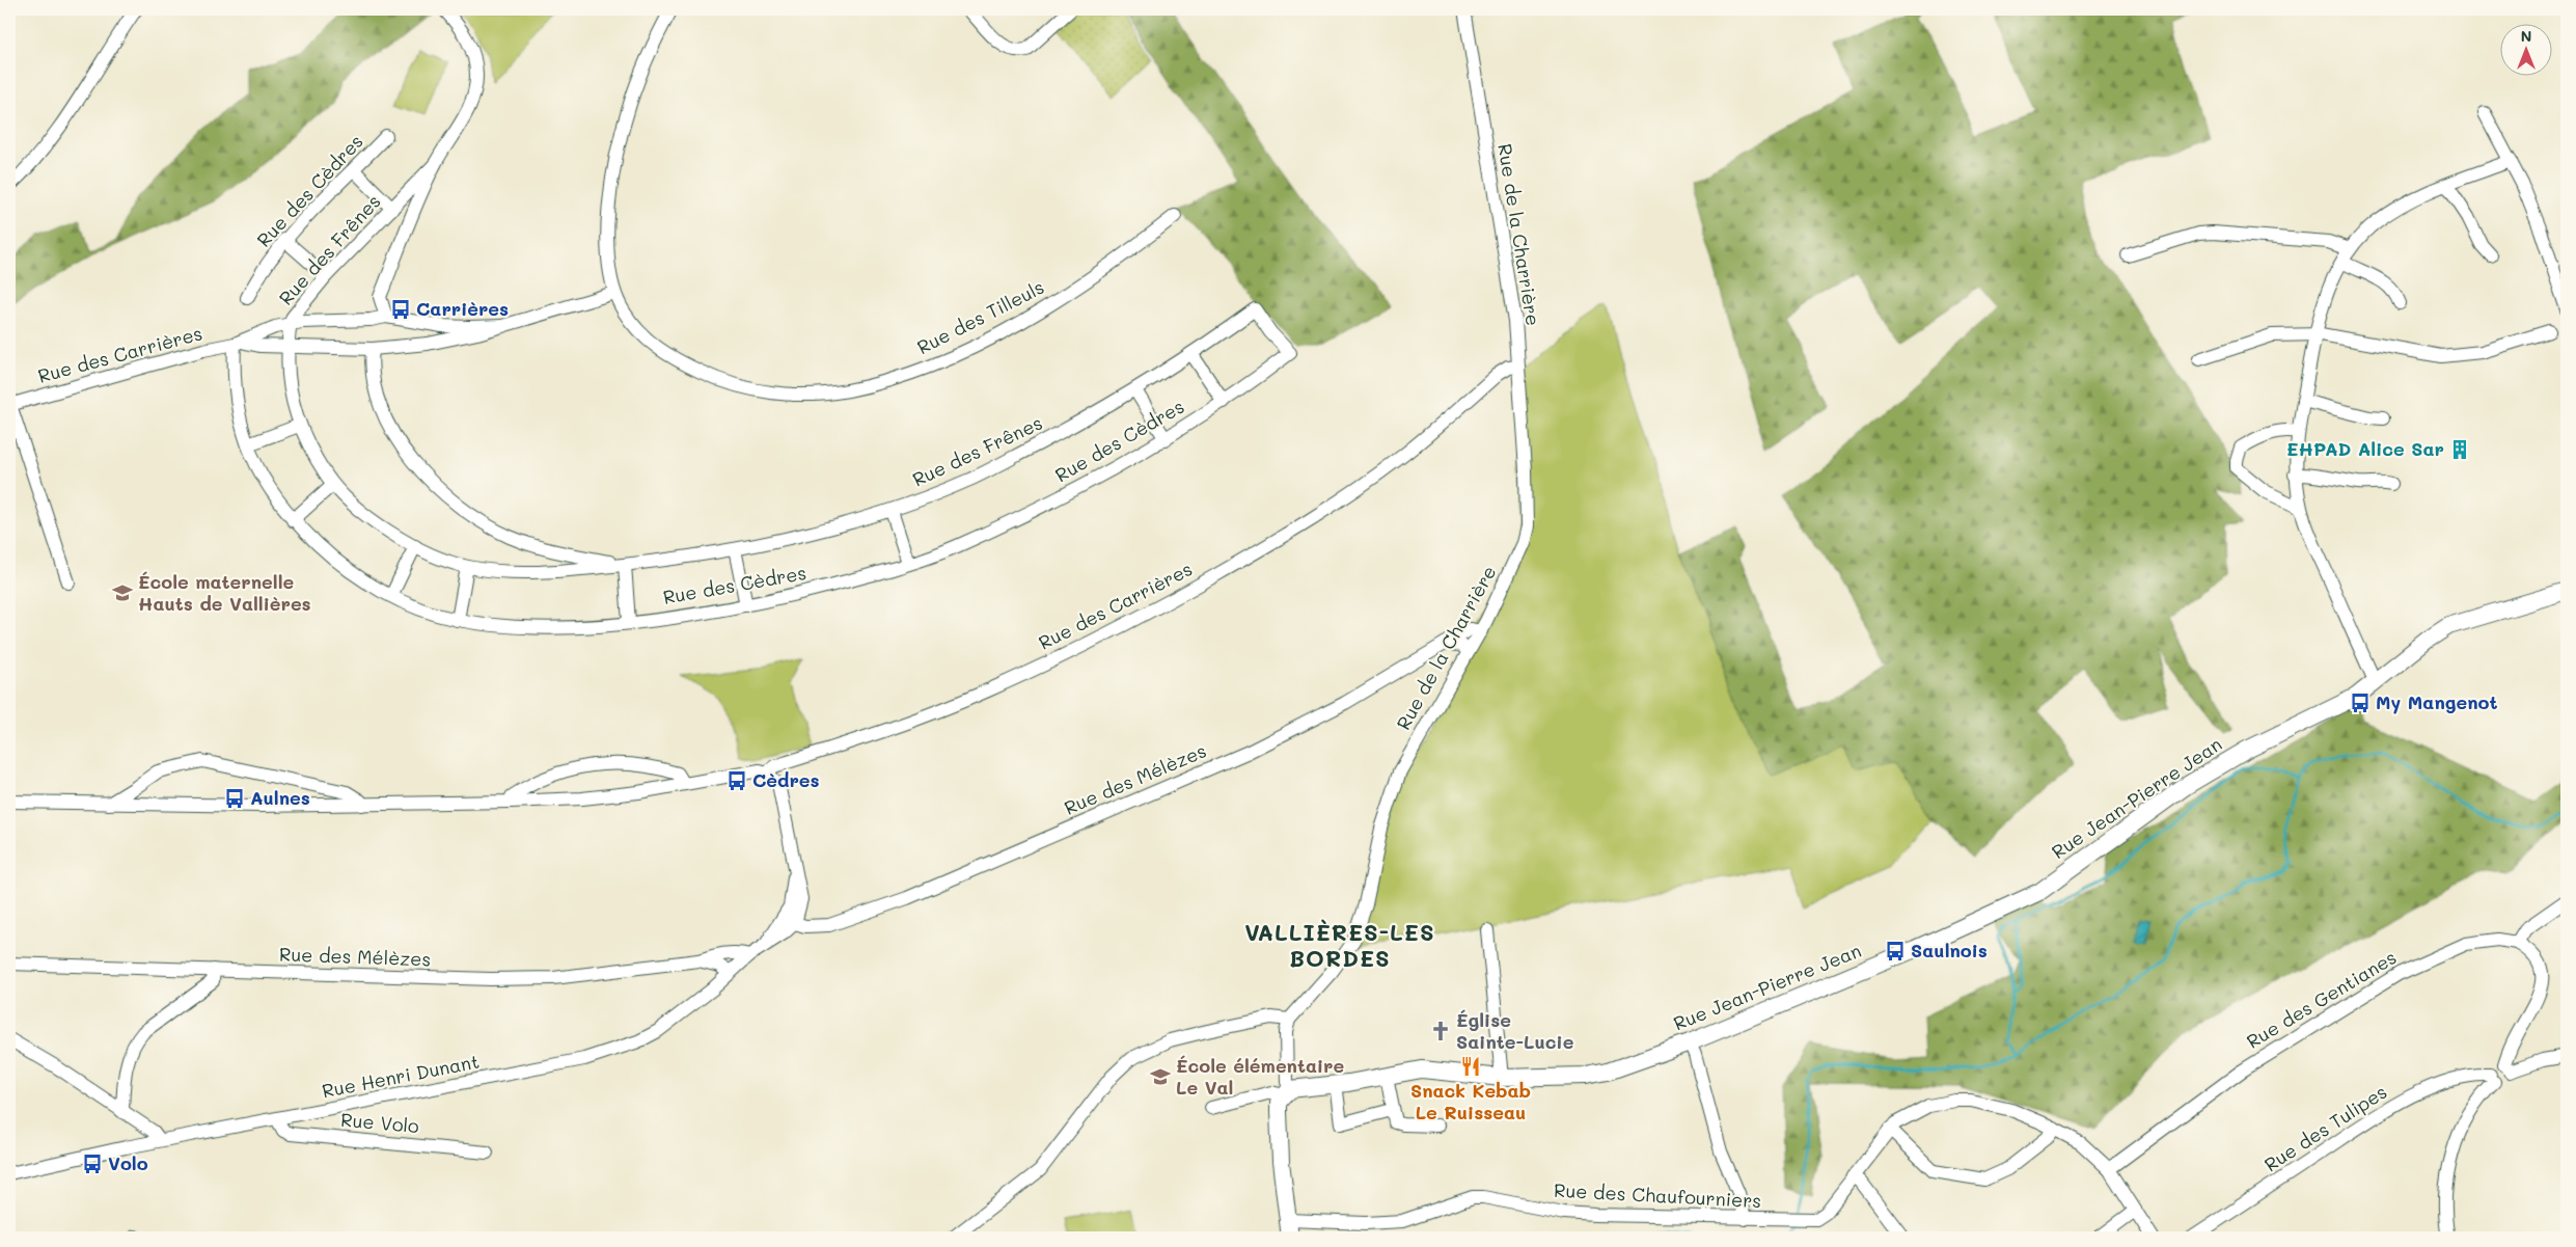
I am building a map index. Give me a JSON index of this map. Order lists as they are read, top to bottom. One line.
{"streets":{"main road":["Rue Jean-Pierre Jean"],"street":["Rue des Cèdres","Rue de la Charrière","Rue des Frênes","Rue des Tilleuls","Rue des Carrières","Rue des Mélèzes","Rue des Gentianes","Rue Henri Dunant","Rue Volo","Rue des Tulipes","Rue des Chaufourniers"]},"crossings":[["Rue des Cèdres","Rue des Frênes"],["Rue des Cèdres","Rue des Carrières"],["Rue de la Charrière","Rue des Carrières"],["Rue de la Charrière","Rue des Mélèzes"],["Rue des Frênes","Rue des Carrières"],["Rue des Tilleuls","Rue des Carrières"],["Rue des Mélèzes","Rue Henri Dunant"],["Rue des Gentianes","Rue des Chaufourniers"],["Rue Henri Dunant","Rue Volo"]],"districts":["VALLIÈRES-LES BORDES"],"places":{"bus stop":["Carrières","My Mangenot","Cèdres","Aulnes","Saulnois","Volo"],"building":["EHPAD Alice Sar"],"school or university":["École maternelle Hauts de Vallières","École élémentaire Le Val"],"church":["Église Sainte-Lucie"],"restaurant":["Snack Kebab Le Ruisseau"]},"north":"top"}
